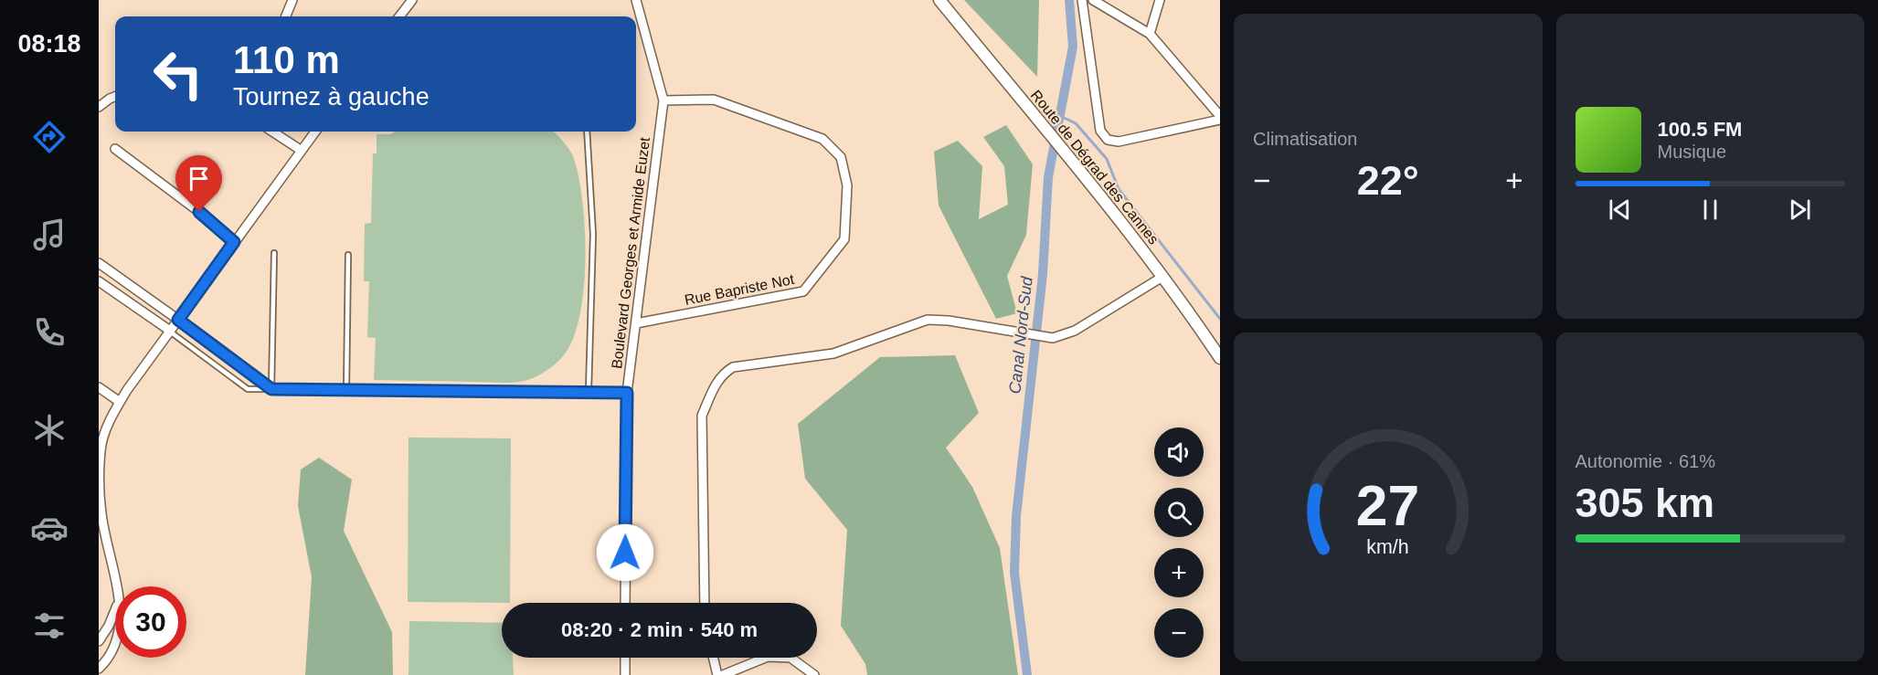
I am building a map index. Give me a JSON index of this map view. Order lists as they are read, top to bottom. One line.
{"streets":{"street":["Route de Dégrad des Cannes","Boulevard Georges et Armide Euzet","Rue Bapriste Not"]},"crossings":[["Boulevard Georges et Armide Euzet","Rue Bapriste Not"]],"water":["Canal Nord-Sud"],"page":{"tabs":"08:18","tile":["Climatisation",["Autonomie · 61%","305 km"]],"turn":["110 m","Tournez à gauche"],"song":["100.5 FM","Musique"],"heat":["−","22°","+"],"map_buttons":["+","−"],"limit":"30","trip":"08:20 · 2 min · 540 m","gauge":["27","km/h"]}}
